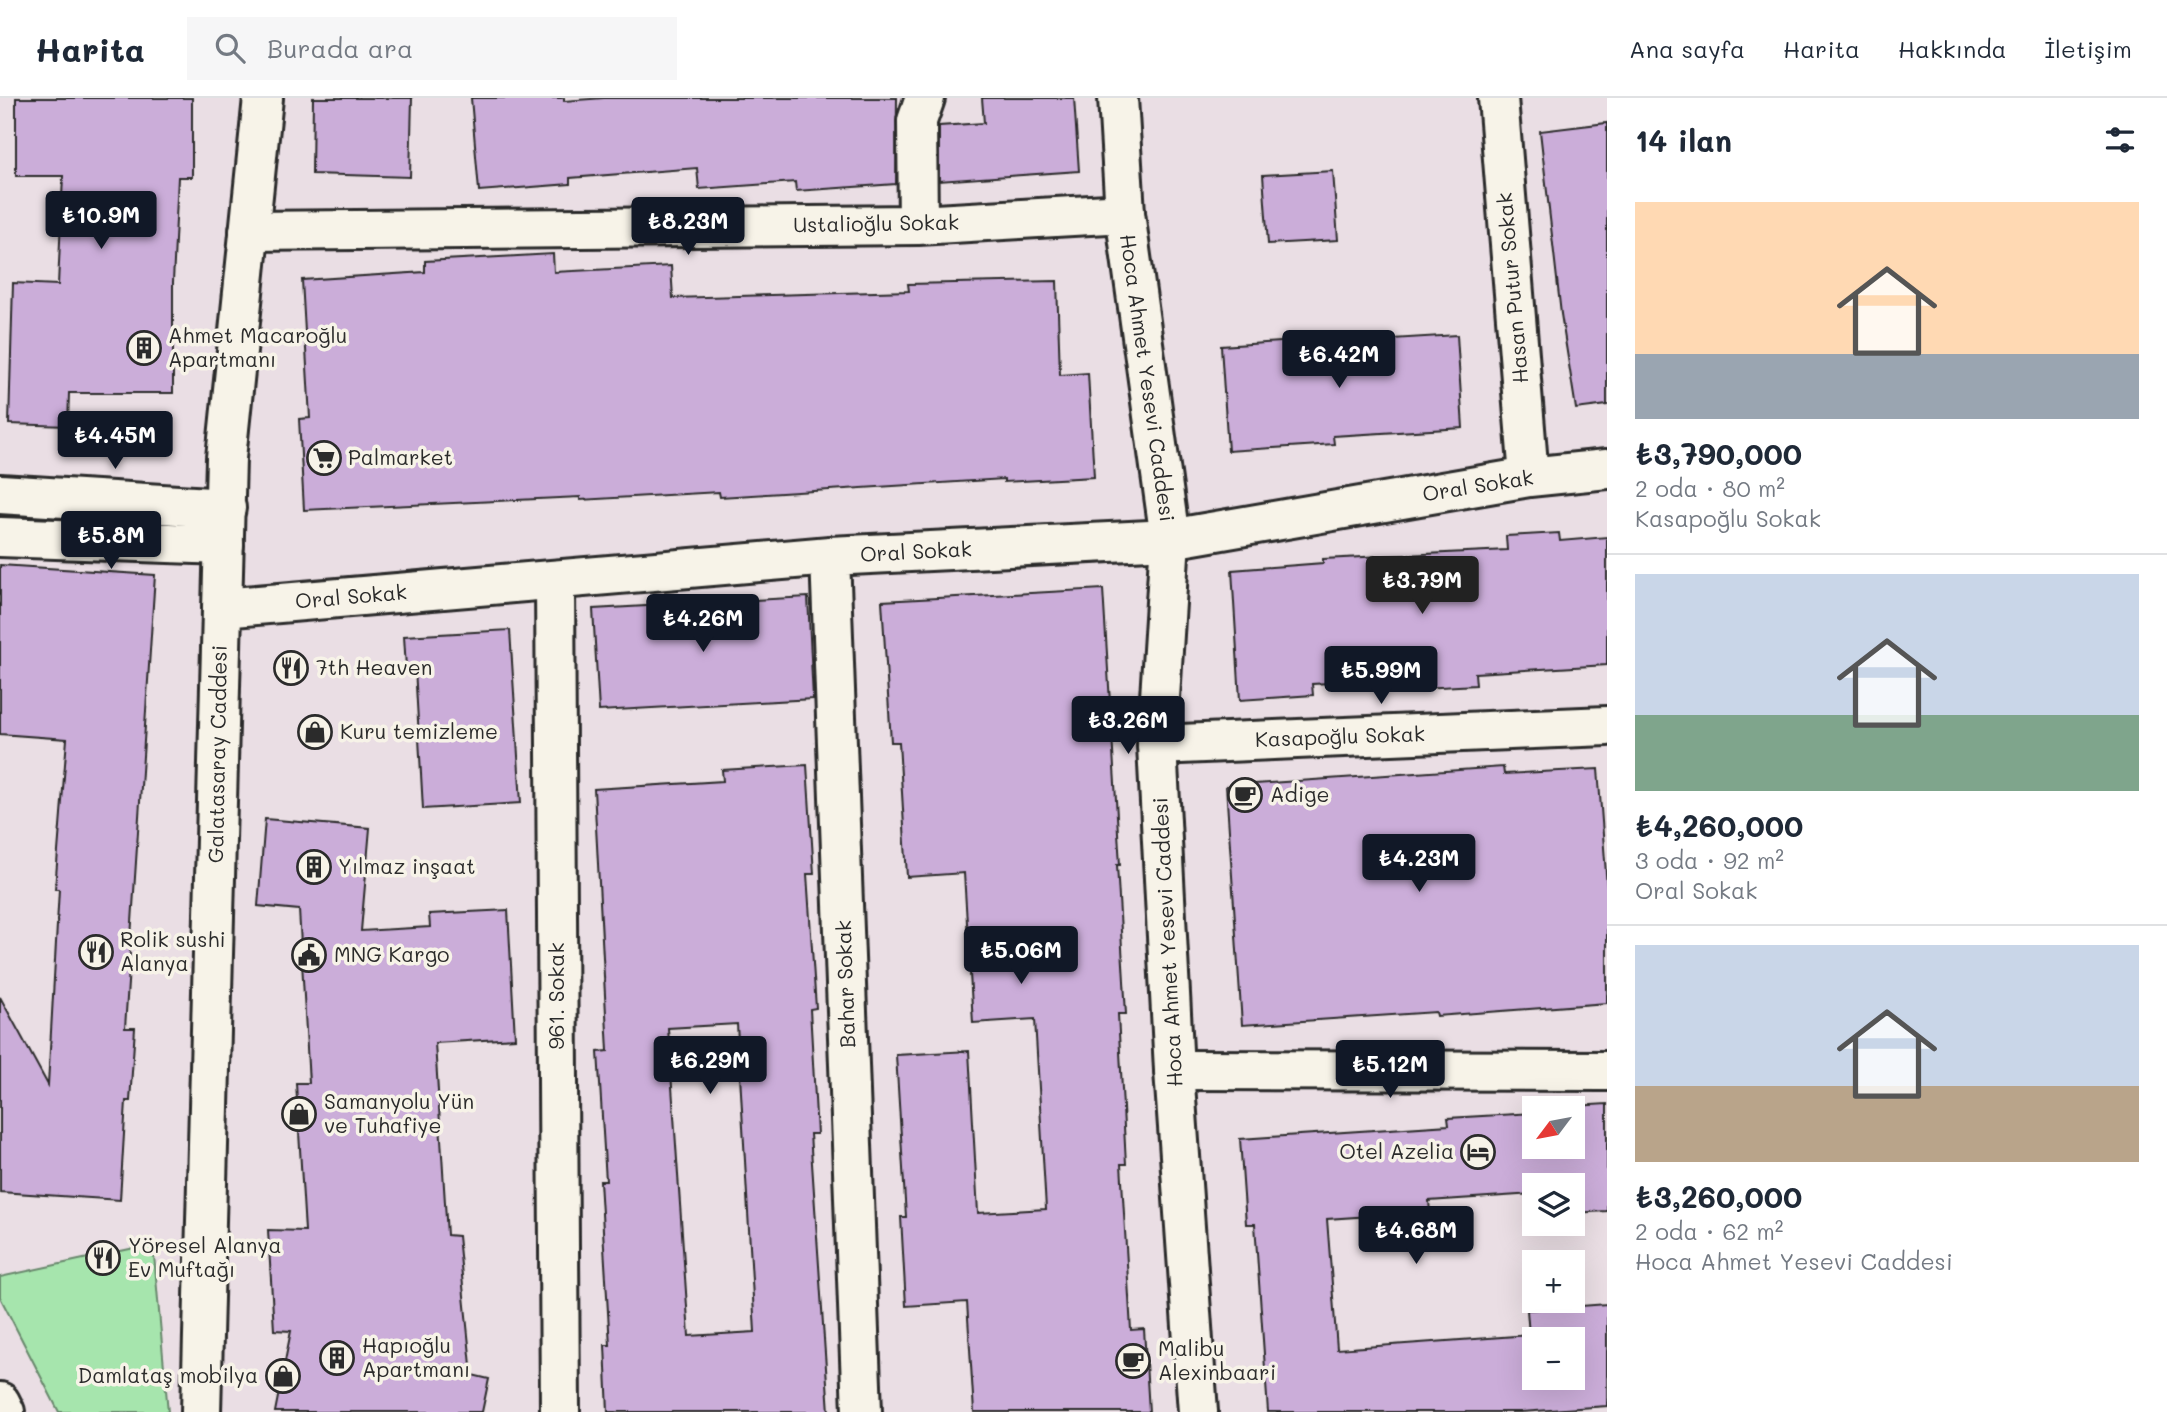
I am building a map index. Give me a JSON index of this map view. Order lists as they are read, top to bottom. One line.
{"streets":{"street":["Ustalioğlu Sokak","Hasan Putur Sokak","Hoca Ahmet Yesevi Caddesi","Oral Sokak","Kasapoğlu Sokak","Galatasaray Caddesi","Bahar Sokak","961. Sokak"]},"crossings":[["Ustalioğlu Sokak","Hoca Ahmet Yesevi Caddesi"],["Ustalioğlu Sokak","Galatasaray Caddesi"],["Hasan Putur Sokak","Oral Sokak"],["Hoca Ahmet Yesevi Caddesi","Oral Sokak"],["Hoca Ahmet Yesevi Caddesi","Kasapoğlu Sokak"],["Oral Sokak","Galatasaray Caddesi"],["Oral Sokak","Bahar Sokak"],["Oral Sokak","961. Sokak"]],"places":{"building":["Ahmet Macaroğlu Apartmanı","Yılmaz inşaat","Hapıoğlu Apartmanı"],"supermarket":["Palmarket"],"restaurant":["7th Heaven","Rolik sushi Alanya","Yöresel Alanya Ev Muftağı"],"shop":["Kuru temizleme","Samanyolu Yün ve Tuhafiye","Damlataş mobilya"],"cafe":["Adige","Malibu Alexinbaari"],"public building":["MNG Kargo"],"hotel":["Otel Azelia"]},"north":"bottom left","page":{"header":"Harita","search":"Burada ara","nav":["Ana sayfa","Harita","Hakkında","İletişim"],"heading":"14 ilan","list":[{"name":"₺3,790,000","note":"2 oda · 80 m² · Kasapoğlu Sokak"},{"name":"₺4,260,000","note":"3 oda · 92 m² · Oral Sokak"},{"name":"₺3,260,000","note":"2 oda · 62 m² · Hoca Ahmet Yesevi Caddesi"}],"price":["₺10.9M","₺8.23M","₺6.42M","₺4.45M","₺5.8M","₺3.79M","₺4.26M","₺5.99M","₺3.26M","₺4.23M","₺5.06M","₺6.29M","₺5.12M","₺4.68M"],"map_buttons":["+","−"]}}
